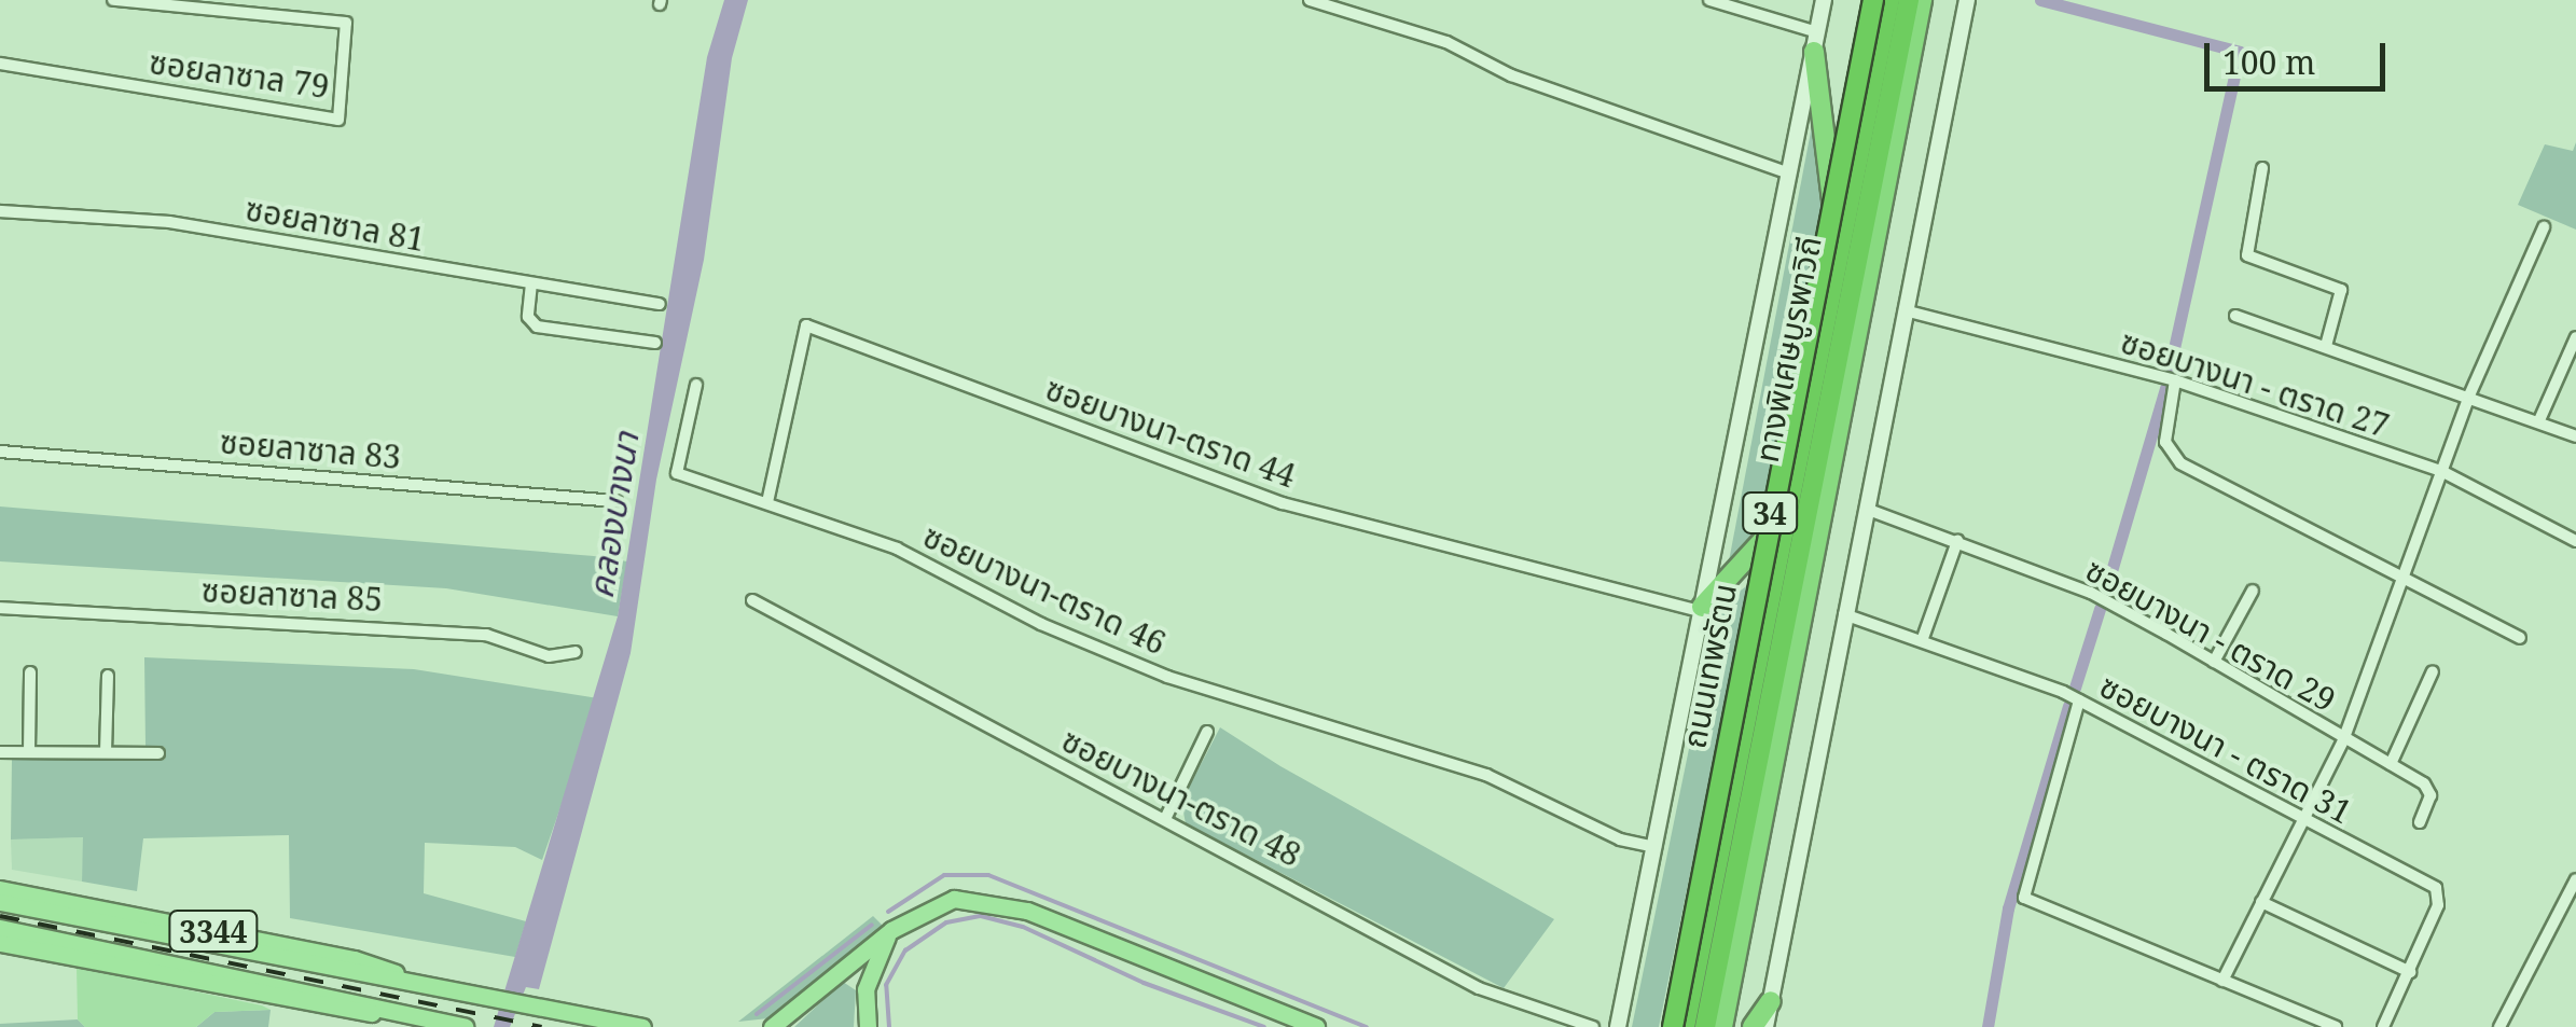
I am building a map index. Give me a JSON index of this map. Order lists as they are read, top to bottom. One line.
{"streets":{"highway":["ทางพิเศษบูรพาวิถี","34","ถนนเทพรัตน"],"main road":["3344"],"street":["ซอยลาซาล 79","ซอยลาซาล 81","ซอยบางนา - ตราด 27","ซอยบางนา-ตราด 44","ซอยลาซาล 83","ซอยบางนา-ตราด 46","ซอยลาซาล 85","ซอยบางนา - ตราด 29","ซอยบางนา - ตราด 31","ซอยบางนา-ตราด 48"]},"crossings":[["ซอยบางนา-ตราด 44","ซอยบางนา-ตราด 46"],["ซอยบางนา-ตราด 44","ถนนเทพรัตน"],["ซอยบางนา-ตราด 46","ถนนเทพรัตน"]],"water":["คลองบางนา"],"scale_bar":"100 m"}
